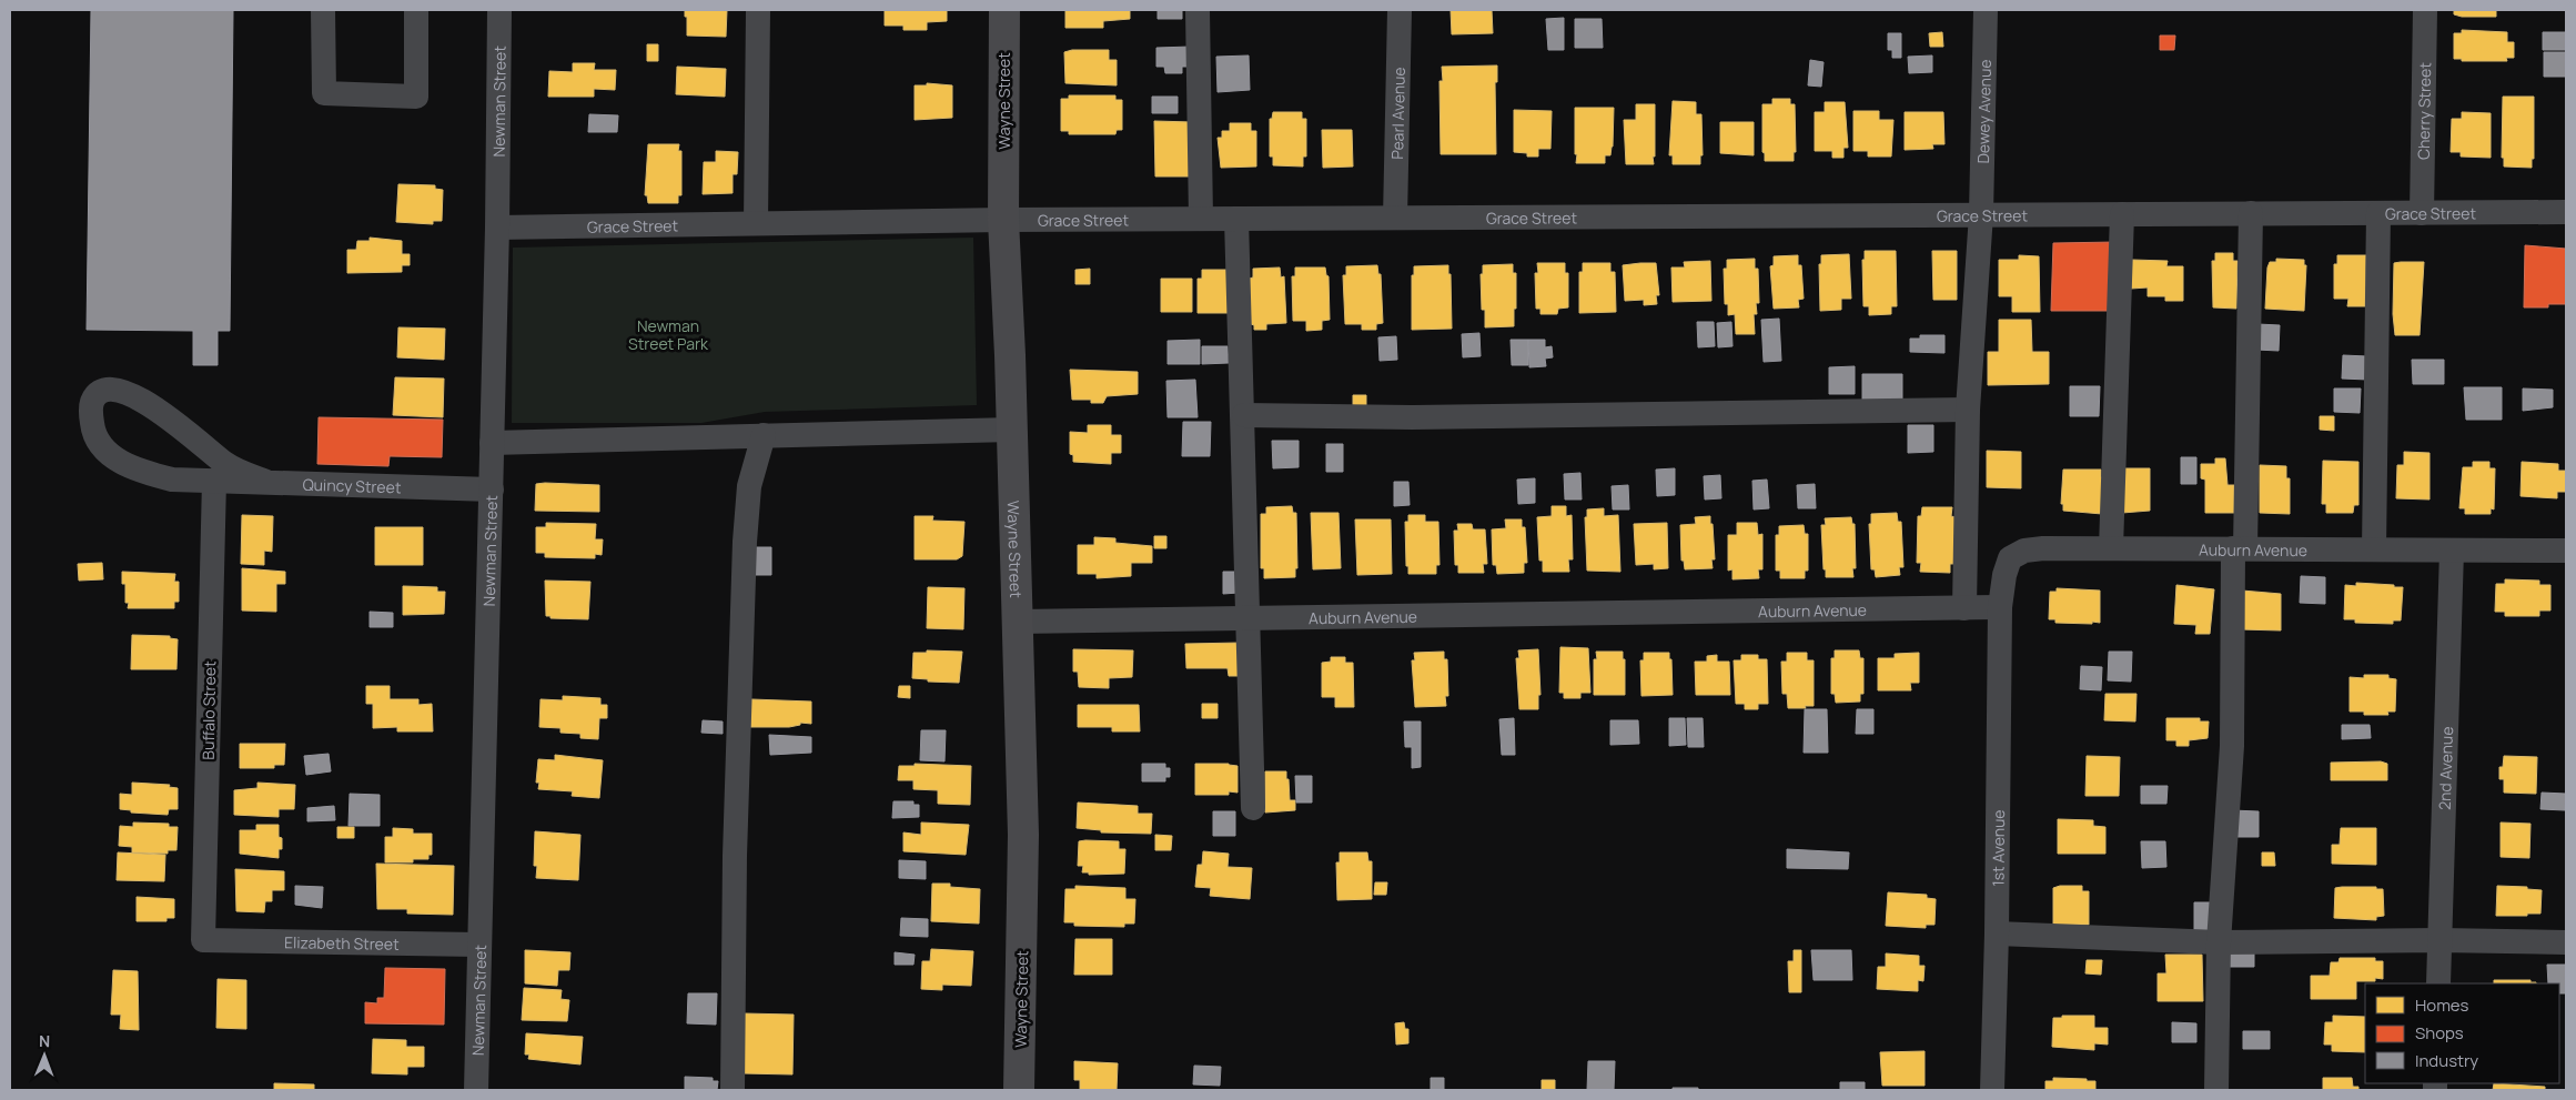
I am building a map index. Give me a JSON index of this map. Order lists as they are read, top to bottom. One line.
{"streets":{"main road":["Wayne Street"],"street":["Newman Street","Cherry Street","Dewey Avenue","Pearl Avenue","Grace Street","Quincy Street","Auburn Avenue","Buffalo Street","2nd Avenue","1st Avenue","Elizabeth Street"]},"crossings":[["Newman Street","Grace Street"],["Newman Street","Quincy Street"],["Newman Street","Elizabeth Street"],["Wayne Street","Grace Street"],["Wayne Street","Auburn Avenue"],["Cherry Street","Grace Street"],["Dewey Avenue","Grace Street"],["Dewey Avenue","Auburn Avenue"],["Pearl Avenue","Grace Street"],["Quincy Street","Buffalo Street"],["Auburn Avenue","2nd Avenue"],["Auburn Avenue","1st Avenue"],["Buffalo Street","Elizabeth Street"]],"parks":["Newman Street Park"],"legend":["Homes","Shops","Industry"],"north":"top"}
